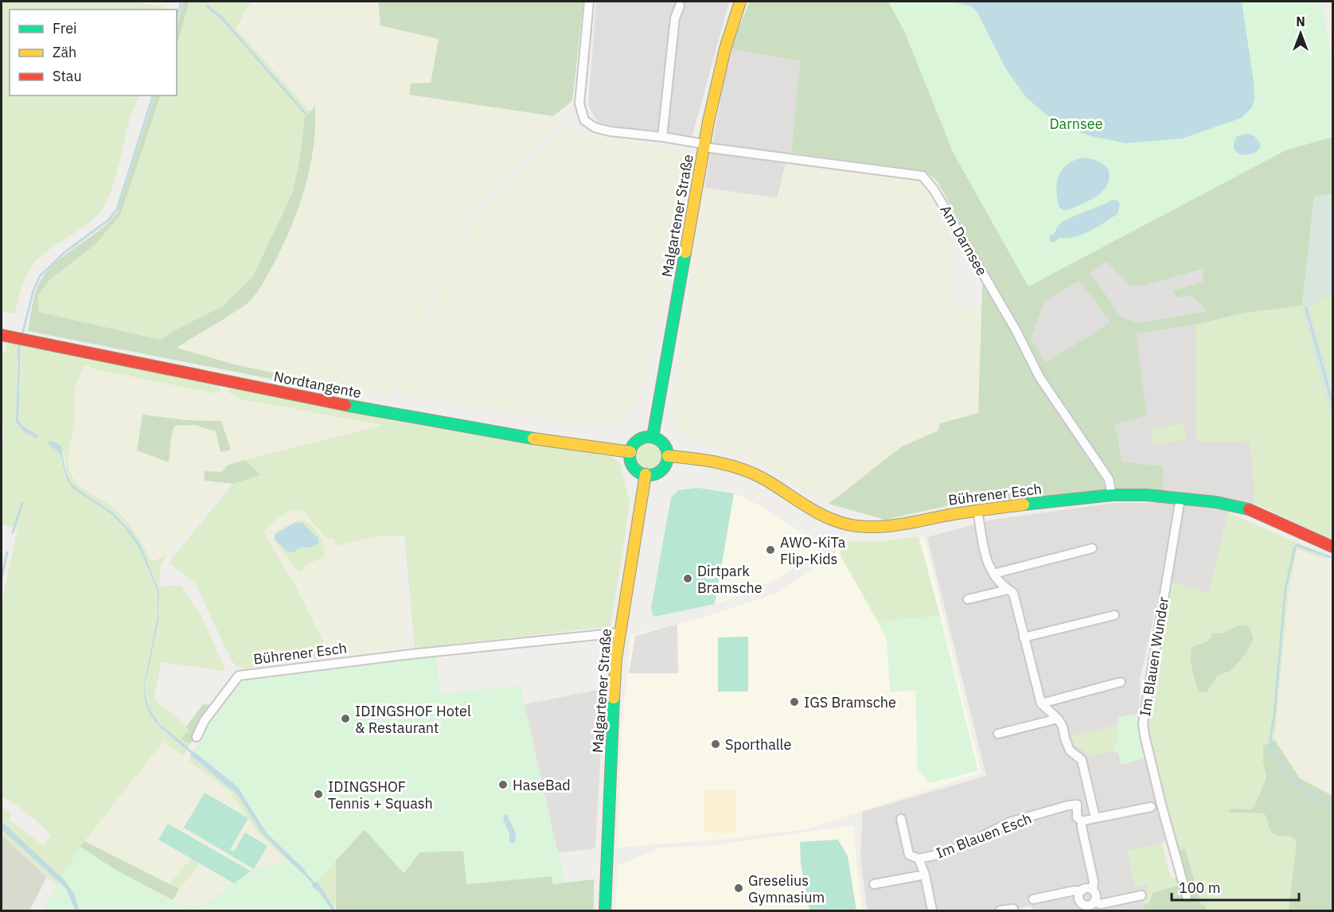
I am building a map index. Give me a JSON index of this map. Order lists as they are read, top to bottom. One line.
{"streets":{"street":["Malgartener Straße","Am Darnsee","Nordtangente","Bührener Esch","Im Blauen Wunder","Im Blauen Esch"]},"crossings":[["Malgartener Straße","Am Darnsee"],["Malgartener Straße","Nordtangente"],["Malgartener Straße","Bührener Esch"],["Am Darnsee","Bührener Esch"],["Nordtangente","Bührener Esch"],["Bührener Esch","Im Blauen Wunder"]],"parks":["Darnsee"],"places":["AWO-KiTa Flip-Kids","Dirtpark Bramsche","IGS Bramsche","IDINGSHOF Hotel & Restaurant","Sporthalle","HaseBad","IDINGSHOF Tennis + Squash","Greselius Gymnasium"],"legend":["Frei","Zäh","Stau"],"scale_bar":"100 m","north":"top"}
